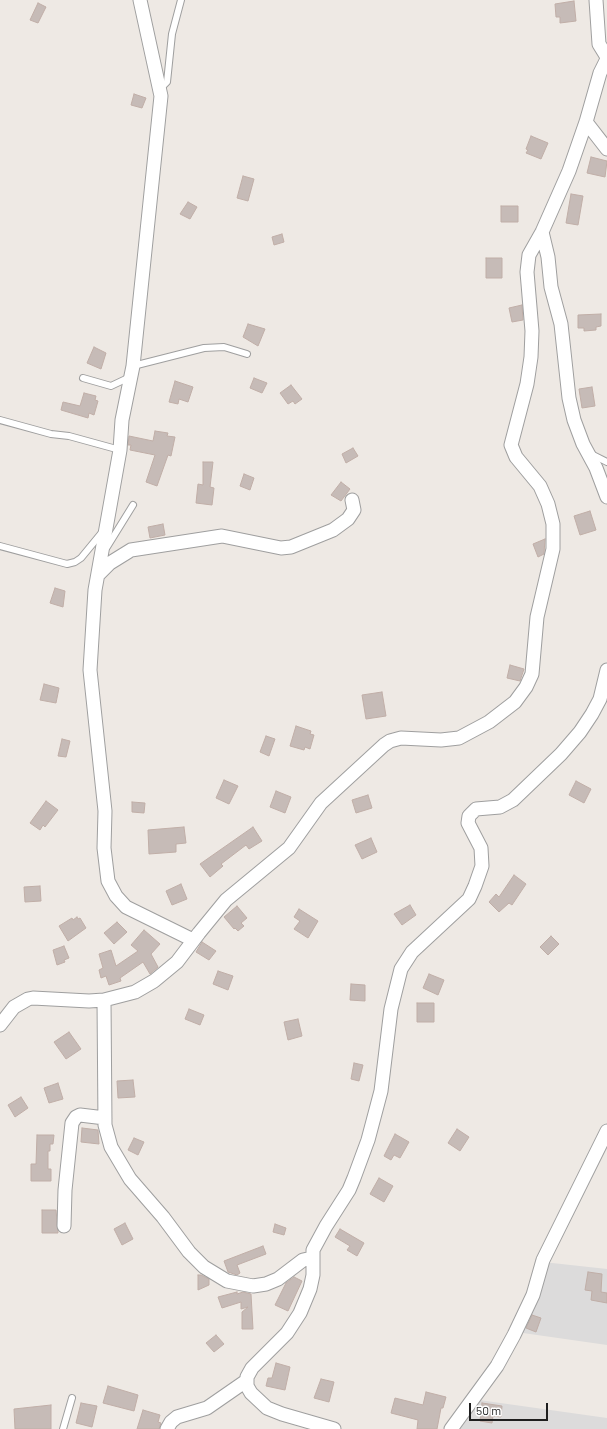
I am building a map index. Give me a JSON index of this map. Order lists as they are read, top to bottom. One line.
{"scale_bar":"50 m"}
